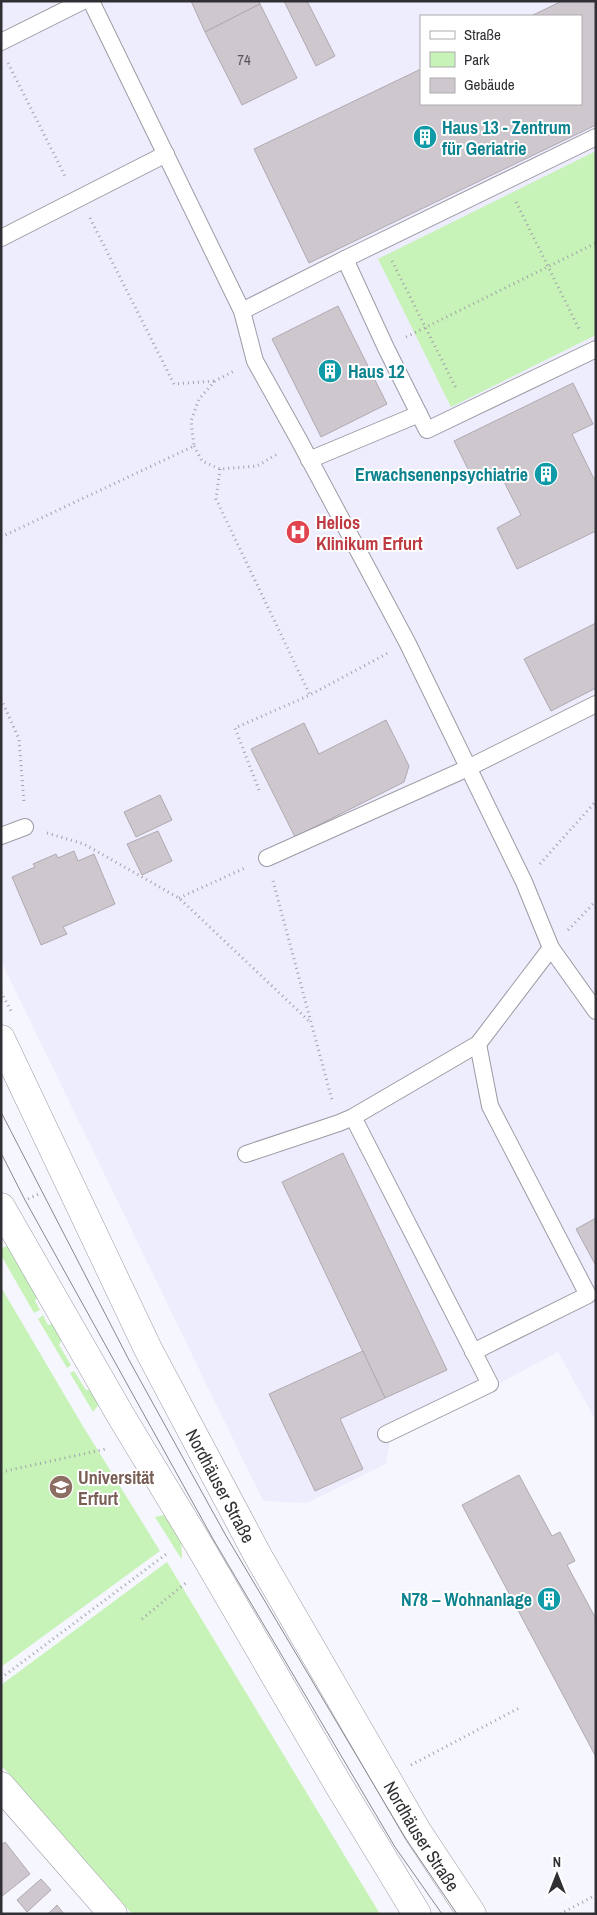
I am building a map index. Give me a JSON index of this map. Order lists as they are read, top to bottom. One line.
{"streets":{"main road":["Nordhäuser Straße"]},"places":{"building":["Haus 13 - Zentrum für Geriatrie","Haus 12","Erwachsenenpsychiatrie","N78 – Wohnanlage"],"hospital":["Helios Klinikum Erfurt"],"school or university":["Universität Erfurt"]},"house_numbers":["74"],"legend":["Straße","Park","Gebäude"],"north":"top"}
